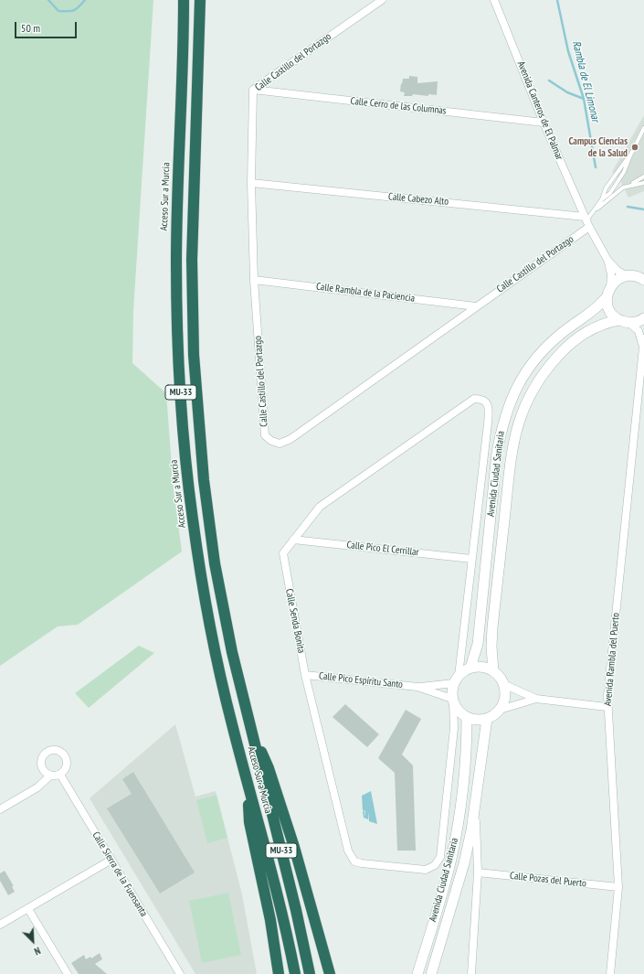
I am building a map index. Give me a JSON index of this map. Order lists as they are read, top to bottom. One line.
{"streets":{"highway":["Acceso Sur a Murcia","MU-33"],"street":["Calle Castillo del Portazgo","Calle Cerro de las Columnas","Avenida Canteros de El Palmar","Calle Cabezo Alto","Calle Rambla de la Paciencia","Avenida Ciudad Sanitaria","Calle Pico El Cerrillar","Calle Senda Bonita","Avenida Rambla del Puerto","Calle Pico Espíritu Santo","Calle Sierra de la Fuensanta","Calle Pozas del Puerto"]},"crossings":[["Calle Castillo del Portazgo","Calle Cerro de las Columnas"],["Calle Castillo del Portazgo","Avenida Canteros de El Palmar"],["Calle Castillo del Portazgo","Calle Cabezo Alto"],["Calle Castillo del Portazgo","Calle Rambla de la Paciencia"],["Calle Cerro de las Columnas","Avenida Canteros de El Palmar"],["Avenida Canteros de El Palmar","Calle Cabezo Alto"],["Avenida Canteros de El Palmar","Avenida Ciudad Sanitaria"],["Avenida Ciudad Sanitaria","Calle Senda Bonita"],["Avenida Ciudad Sanitaria","Calle Pico Espíritu Santo"],["Calle Pico El Cerrillar","Calle Senda Bonita"],["Calle Senda Bonita","Calle Pico Espíritu Santo"],["Avenida Rambla del Puerto","Calle Pozas del Puerto"]],"water":["Rambla de El Limonar"],"places":["Campus Ciencias de la Salud"],"scale_bar":"50 m","north":"bottom right"}
